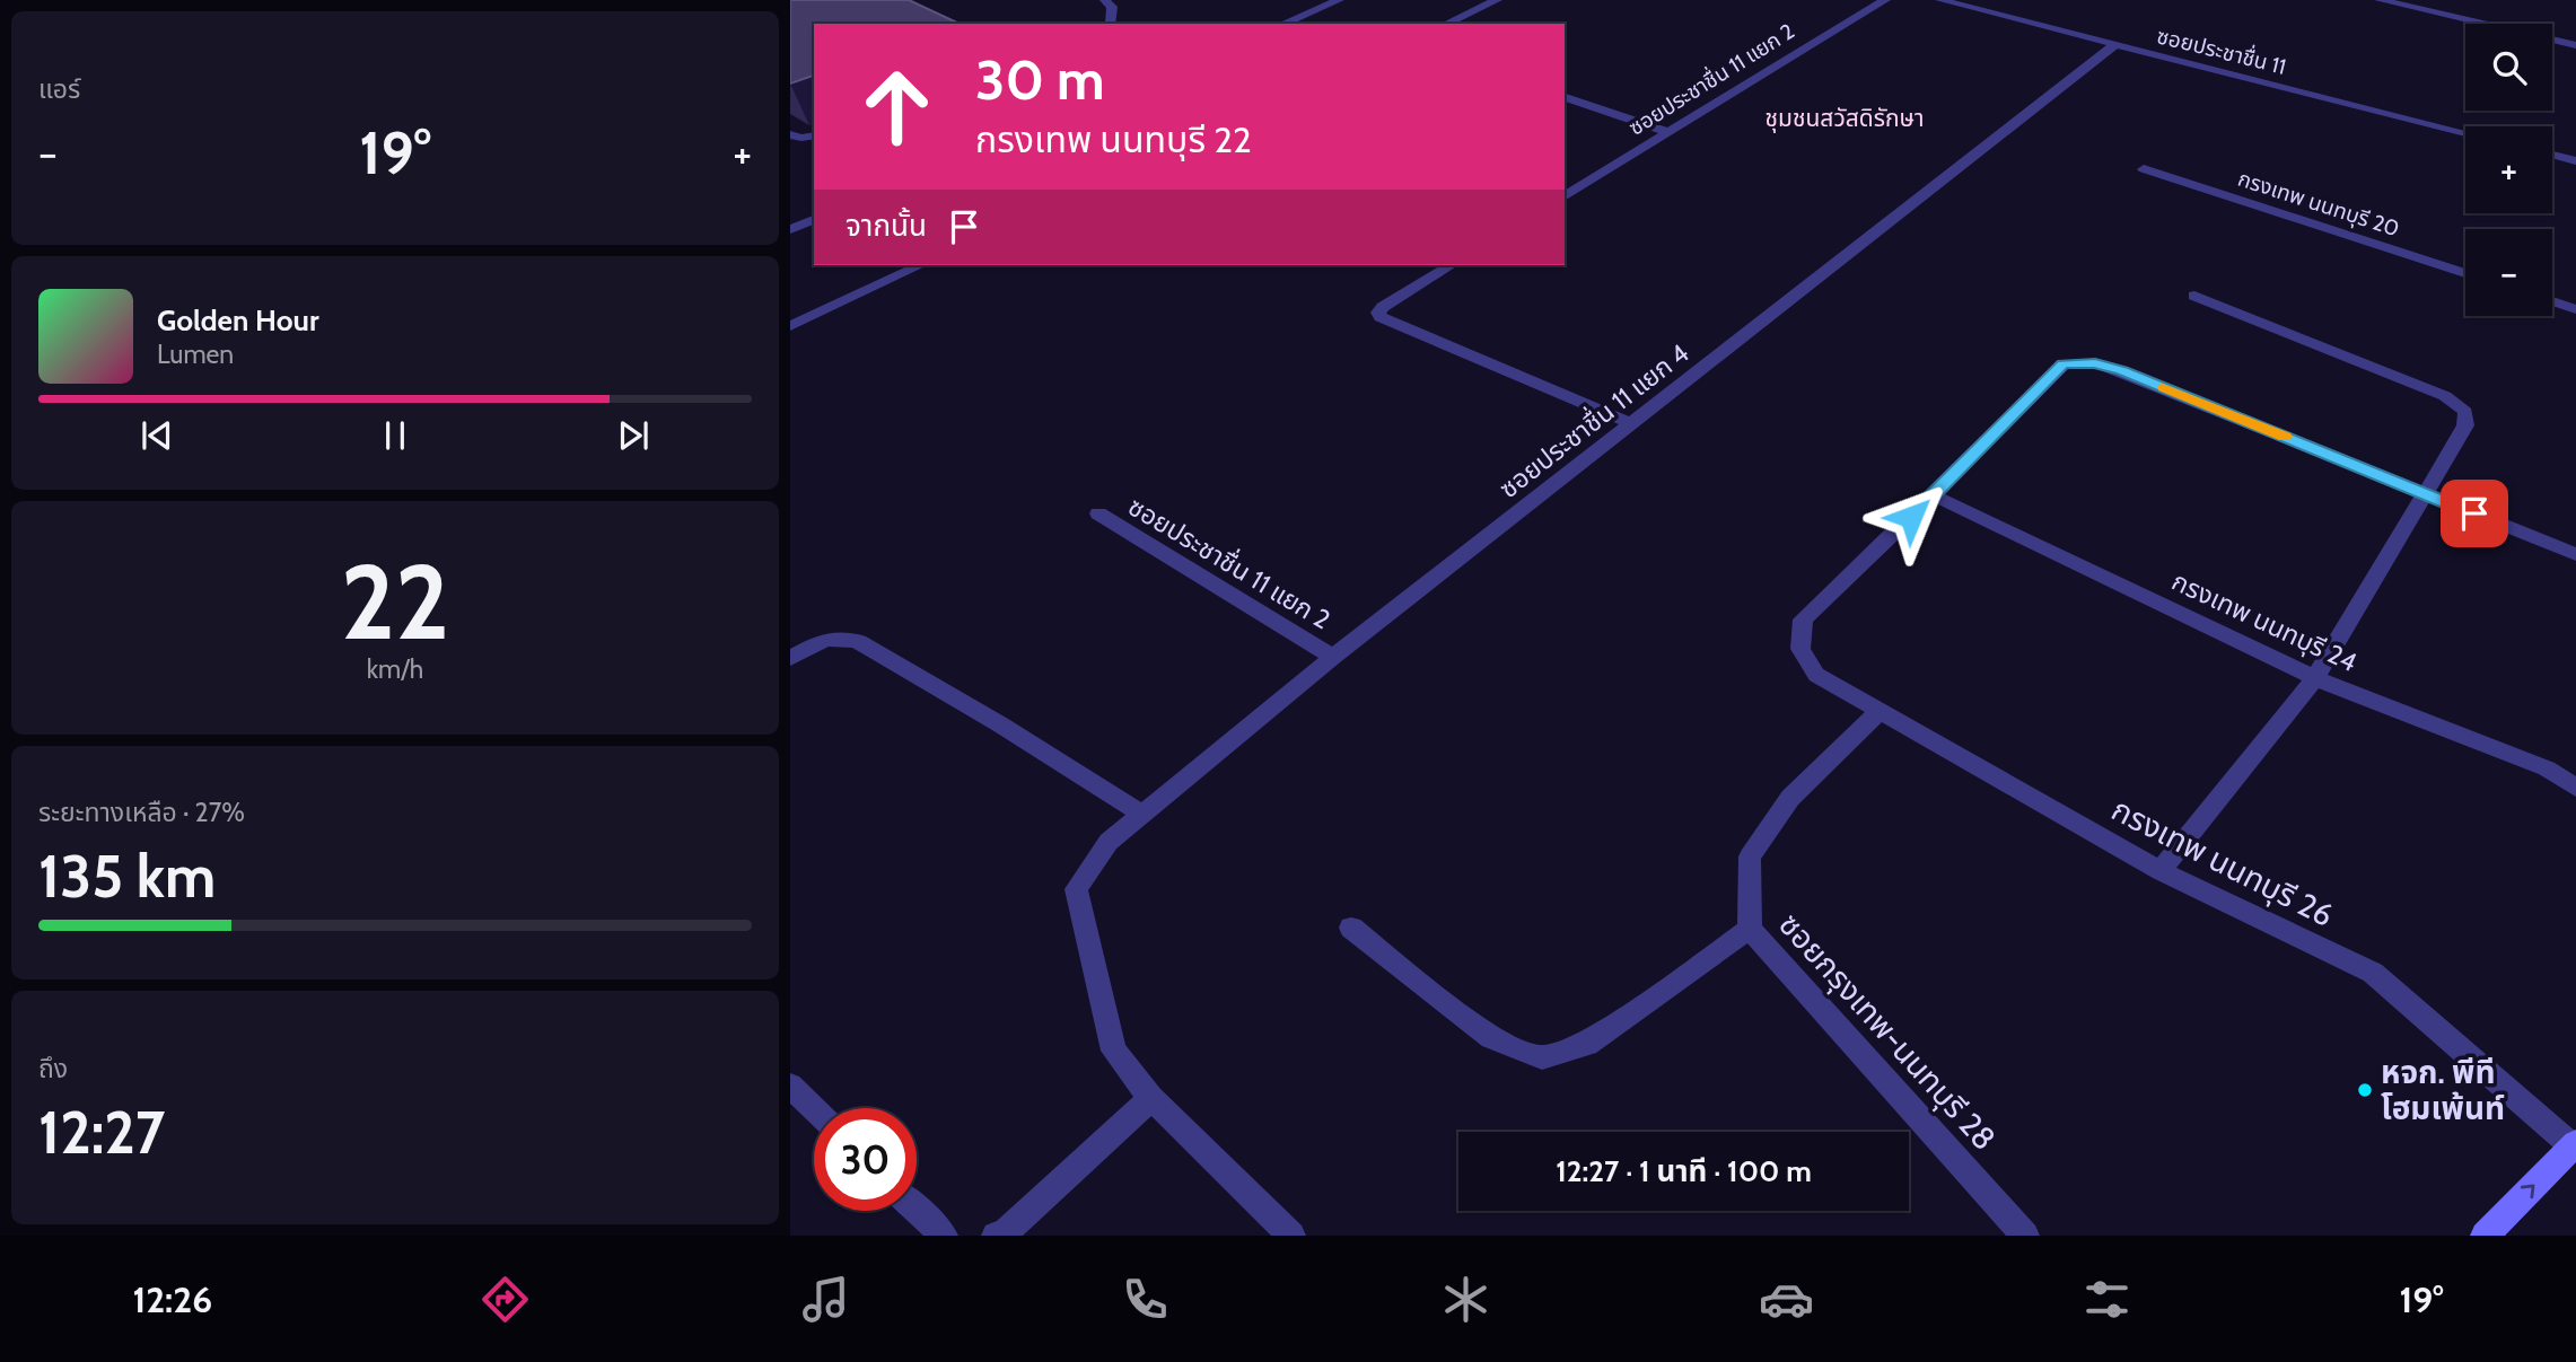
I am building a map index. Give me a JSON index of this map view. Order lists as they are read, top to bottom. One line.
{"streets":{"street":["ซอยประชาชื่น 11","ซอยประชาชื่น 11 แยก 2","กรงเทพ นนทบุรี 20","ซอยประชาชื่น 11 แยก 4","กรงเทพ นนทบุรี 24","กรงเทพ นนทบุรี 26","ซอยกรุงเทพ-นนทบุรี 28"]},"crossings":[["ซอยประชาชื่น 11","ซอยประชาชื่น 11 แยก 4"],["ซอยประชาชื่น 11 แยก 2","ซอยประชาชื่น 11 แยก 4"],["กรงเทพ นนทบุรี 24","กรงเทพ นนทบุรี 26"],["กรงเทพ นนทบุรี 26","ซอยกรุงเทพ-นนทบุรี 28"]],"districts":["ชุมชนสวัสดิรักษา"],"places":["หจก. พีที โฮมเพ้นท์"],"page":{"tile":["แอร์",["22","km/h"],["ระยะทางเหลือ · 27%","135 km"],["ถึง","12:27"]],"map_buttons":["+","−"],"turn":["30 m","กรงเทพ นนทบุรี 22"],"heat":["−","19°","+"],"then":"จากนั้น","song":["Golden Hour","Lumen"],"limit":"30","trip":"12:27 · 1 นาที · 100 m","tabs":["12:26","19°"]}}
